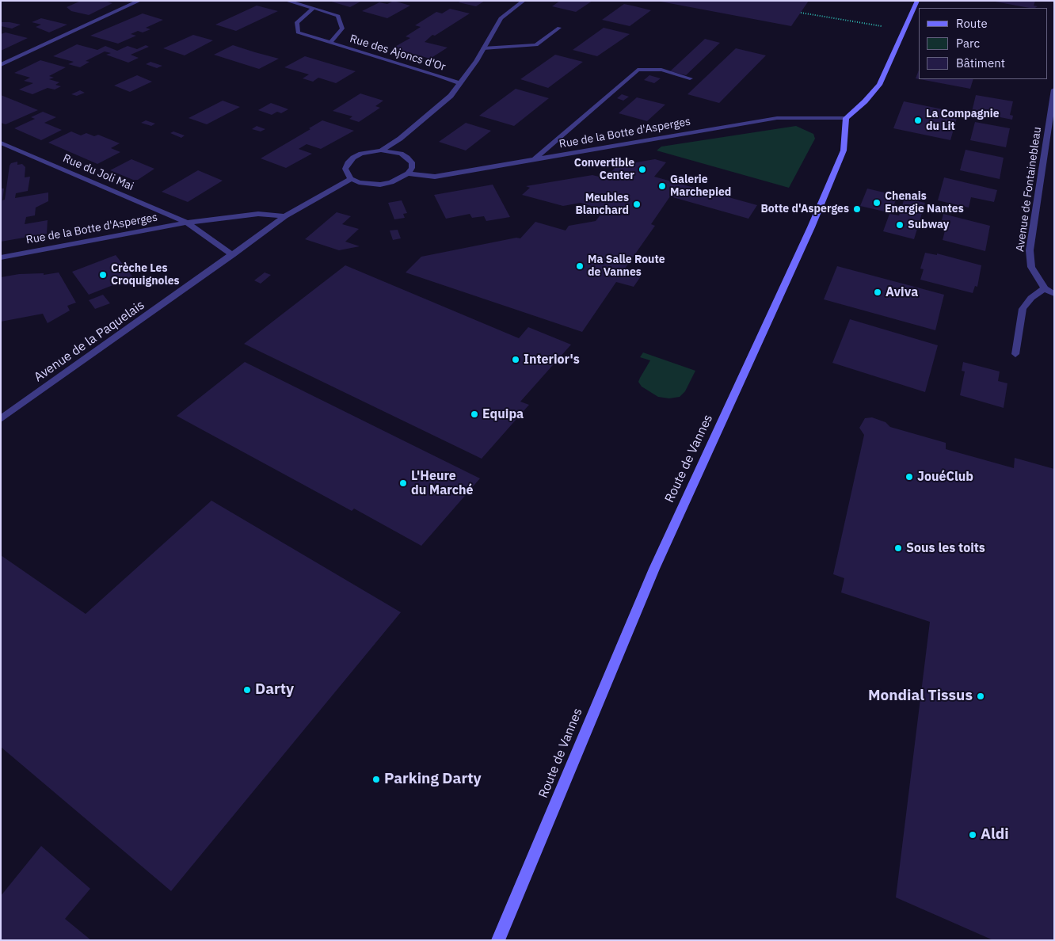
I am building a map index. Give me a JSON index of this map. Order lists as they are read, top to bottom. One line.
{"streets":{"main road":["Route de Vannes"],"street":["Rue des Ajoncs d'Or","Rue de la Botte d'Asperges","Rue du Joli Mai","Avenue de Fontainebleau","Avenue de la Paquelais"]},"crossings":[["Rue de la Botte d'Asperges","Rue du Joli Mai"],["Rue de la Botte d'Asperges","Avenue de la Paquelais"],["Rue de la Botte d'Asperges","Route de Vannes"]],"places":["La Compagnie du Lit","Convertible Center","Galerie Marchepied","Chenais Energie Nantes","Meubles Blanchard","Botte d'Asperges","Subway","Ma Salle Route de Vannes","Crèche Les Croquignoles","Aviva","Interior's","Equipa","JouéClub","L'Heure du Marché","Sous les toits","Darty","Mondial Tissus","Parking Darty","Aldi"],"legend":["Route","Parc","Bâtiment"]}
